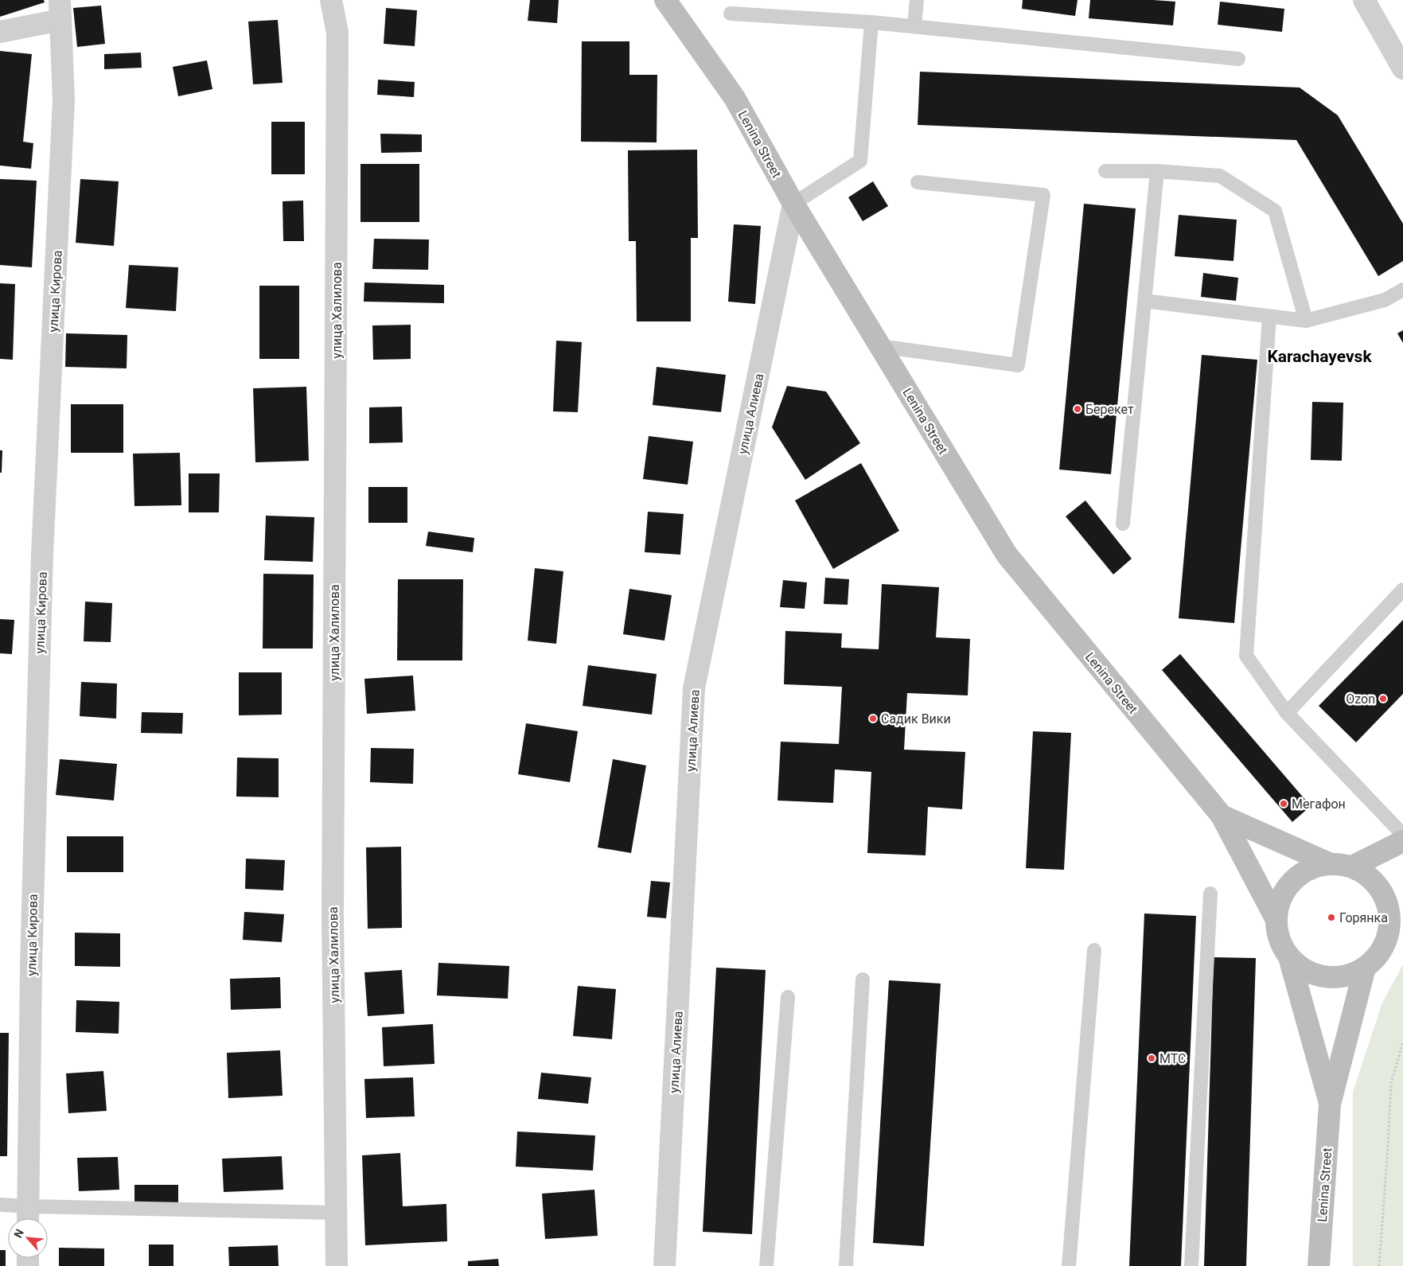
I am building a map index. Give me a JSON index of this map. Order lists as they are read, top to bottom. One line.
{"streets":{"main road":["Lenina Street"],"street":["улица Кирова","улица Халилова","улица Алиева"]},"crossings":[["Lenina Street","улица Алиева"]],"districts":["Karachayevsk"],"places":["Берекет","Ozon","Садик Вики","Мегафон","Горянка","МТС"],"north":"top left"}
